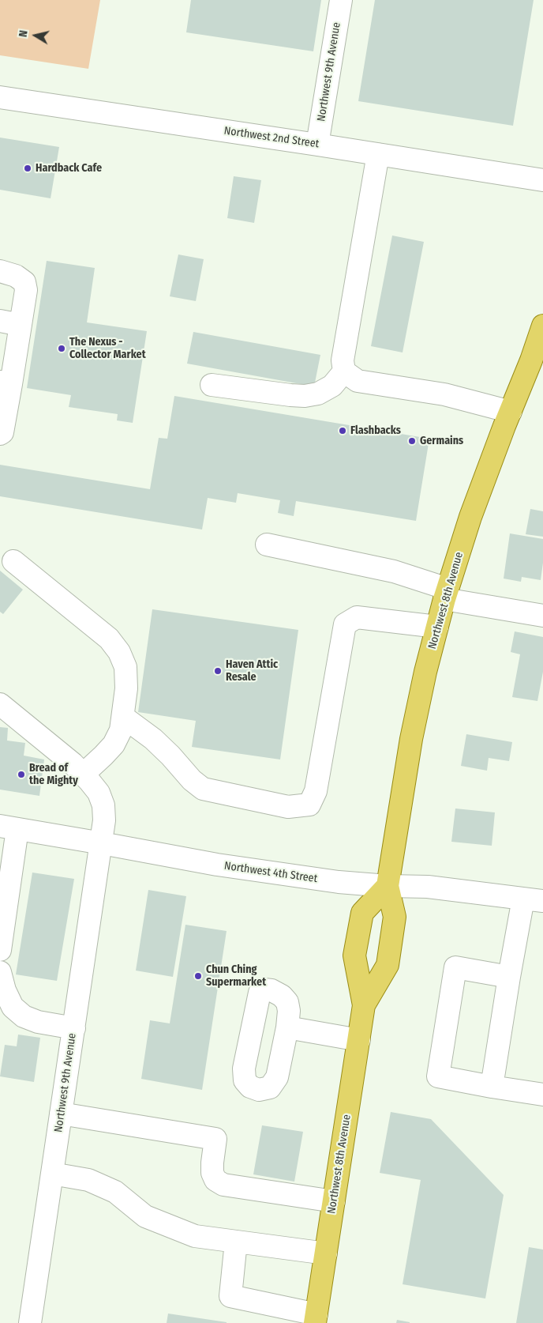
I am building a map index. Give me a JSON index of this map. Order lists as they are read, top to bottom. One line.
{"streets":{"main road":["Northwest 8th Avenue"],"street":["Northwest 9th Avenue","Northwest 2nd Street","Northwest 4th Street"]},"crossings":[["Northwest 9th Avenue","Northwest 2nd Street"],["Northwest 9th Avenue","Northwest 4th Street"],["Northwest 8th Avenue","Northwest 4th Street"]],"places":["Hardback Cafe","The Nexus - Collector Market","Flashbacks","Germains","Haven Attic Resale","Bread of the Mighty","Chun Ching Supermarket"],"north":"left"}
